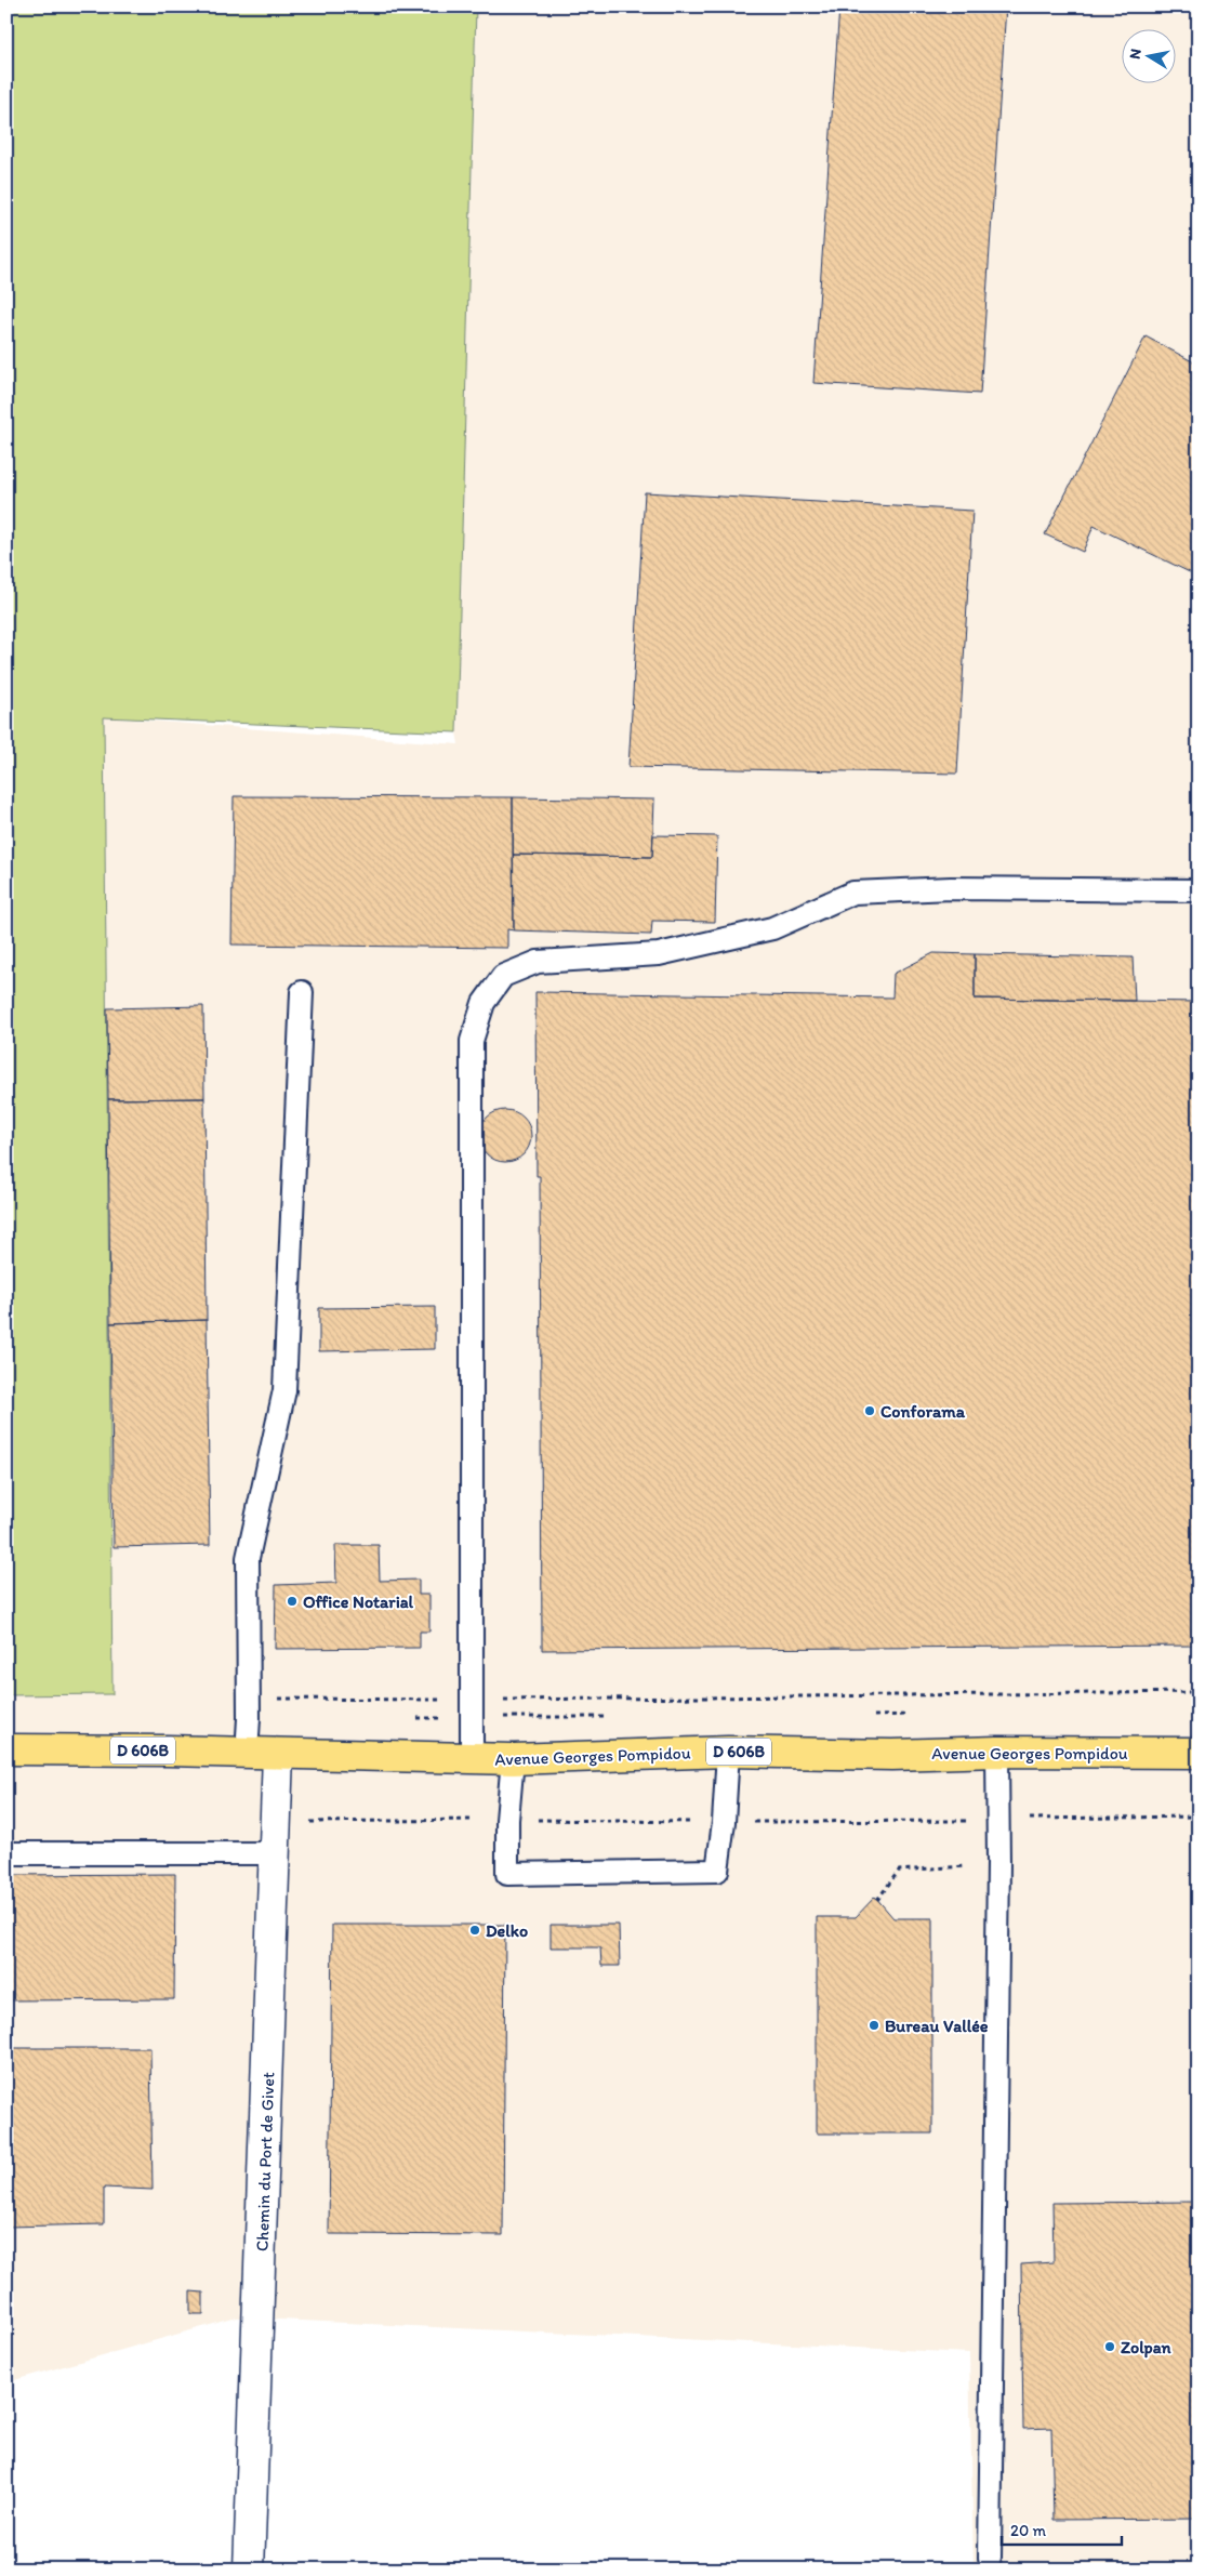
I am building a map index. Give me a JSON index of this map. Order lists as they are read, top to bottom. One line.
{"streets":{"main road":["D 606B","Avenue Georges Pompidou"],"street":["Chemin du Port de Givet"]},"crossings":[["D 606B","Avenue Georges Pompidou"],["D 606B","Chemin du Port de Givet"],["Avenue Georges Pompidou","Chemin du Port de Givet"]],"places":["Conforama","Office Notarial","Delko","Bureau Vallée","Zolpan"],"scale_bar":"20 m","north":"left"}
